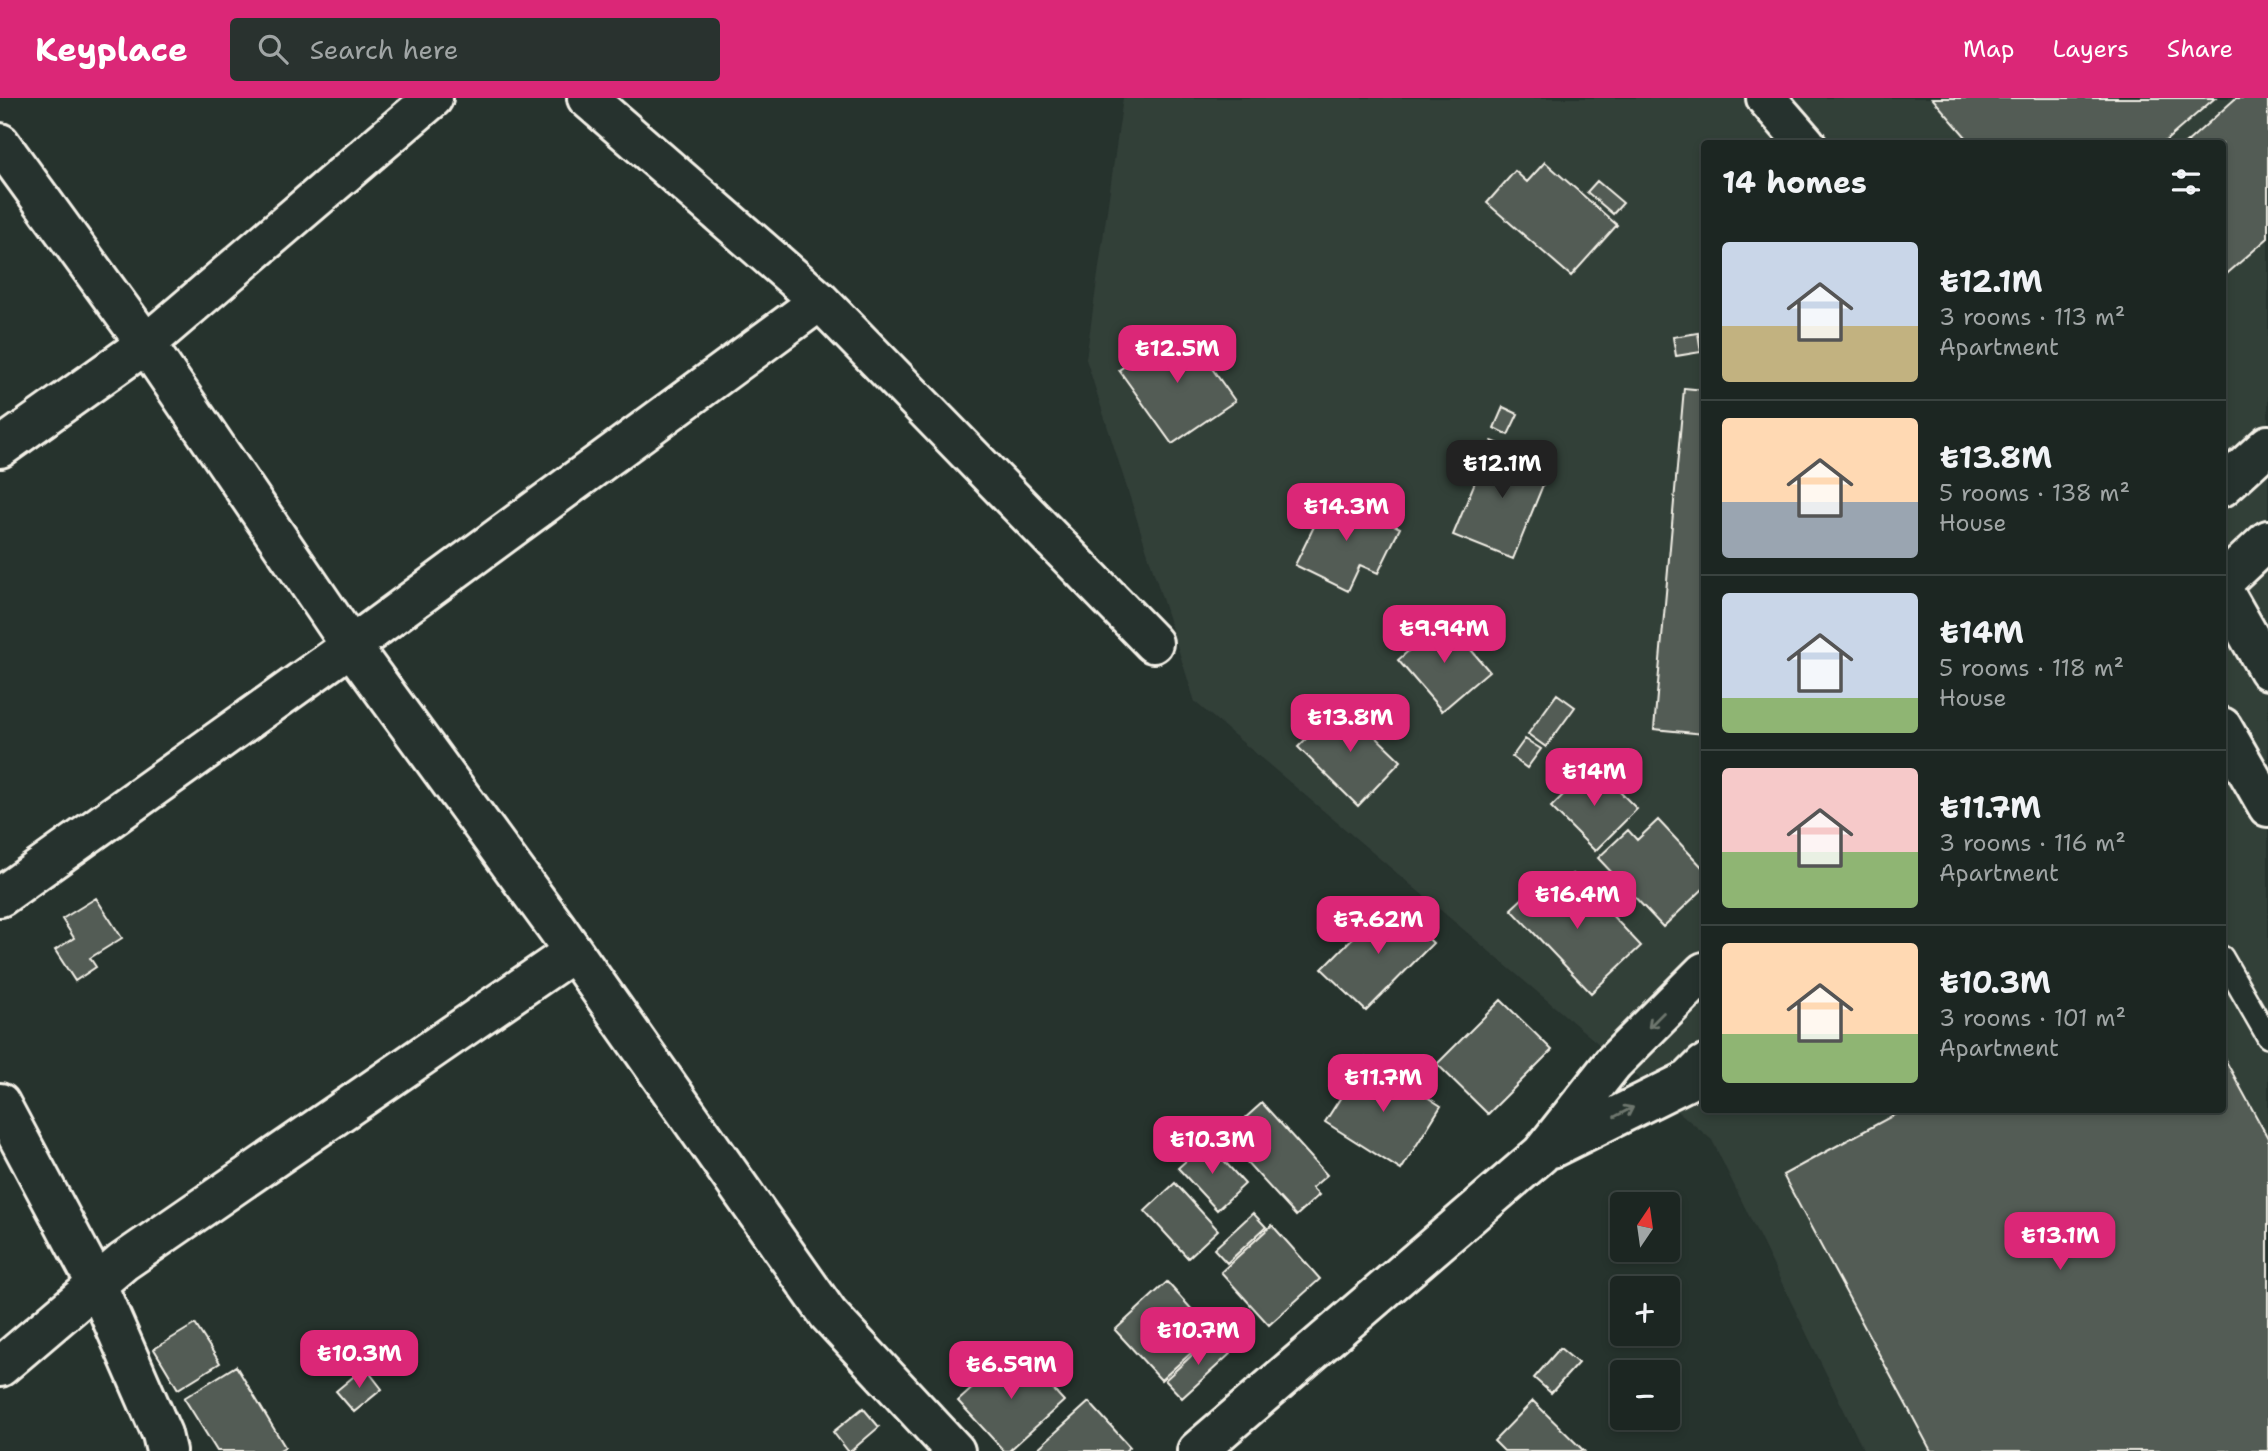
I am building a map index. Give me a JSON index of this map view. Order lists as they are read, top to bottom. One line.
{"north":"top","page":{"header":"Keyplace","search":"Search here","nav":["Map","Layers","Share"],"heading":"14 homes","list":[{"name":"₺12.1M","note":"3 rooms · 113 m² · Apartment"},{"name":"₺13.8M","note":"5 rooms · 138 m² · House"},{"name":"₺14M","note":"5 rooms · 118 m² · House"},{"name":"₺11.7M","note":"3 rooms · 116 m² · Apartment"},{"name":"₺10.3M","note":"3 rooms · 101 m² · Apartment"}],"price":["₺12.5M","₺12.1M","₺14.3M","₺9.94M","₺13.8M","₺14M","₺16.4M","₺7.62M","₺11.7M","₺10.3M","₺13.1M","₺10.7M","₺10.3M","₺6.59M"],"map_buttons":["+","−"]}}
